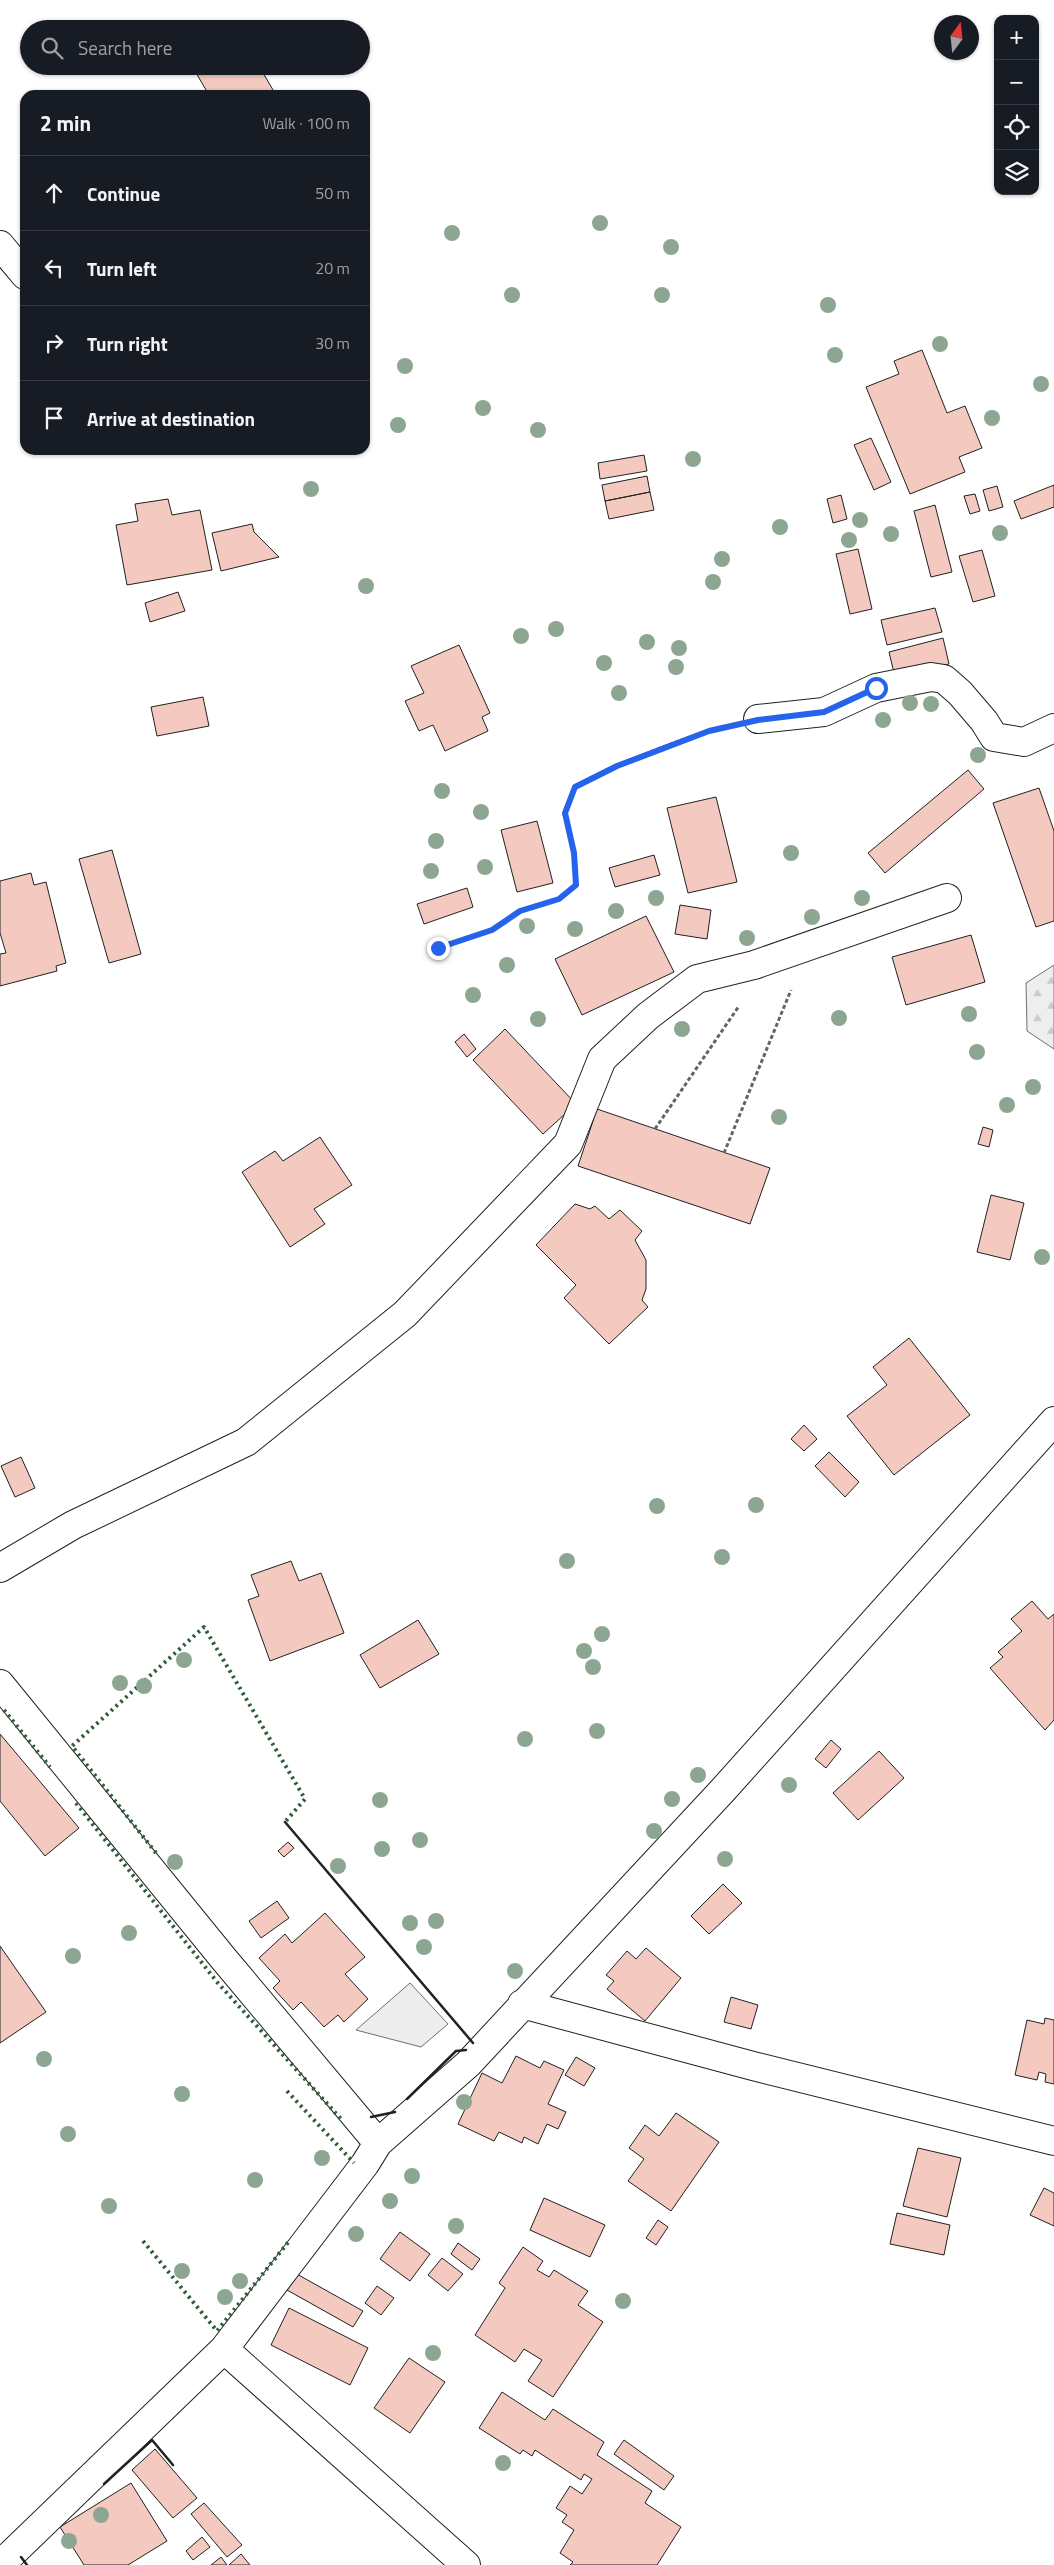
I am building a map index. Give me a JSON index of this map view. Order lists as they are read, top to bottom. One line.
{"north":"top","page":{"map_buttons":["+","−"],"search":"Search here","heading":["2 min","Walk · 100 m"],"list":[["Continue","50 m"],["Turn left","20 m"],["Turn right","30 m"],"Arrive at destination"]}}
